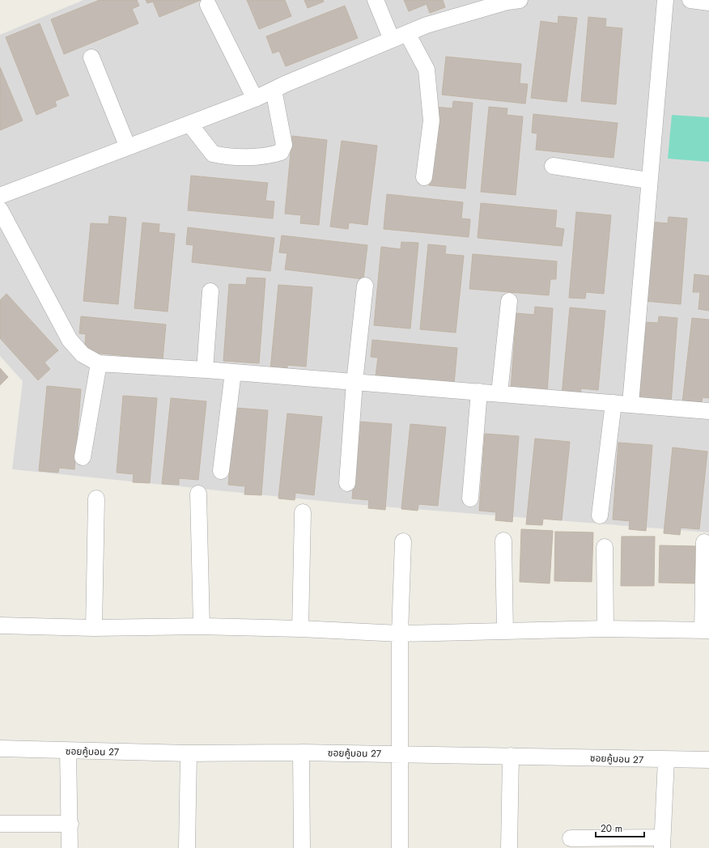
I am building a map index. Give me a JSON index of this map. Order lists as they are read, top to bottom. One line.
{"streets":{"street":["ซอยคู้บอน 27"]},"scale_bar":"20 m"}
